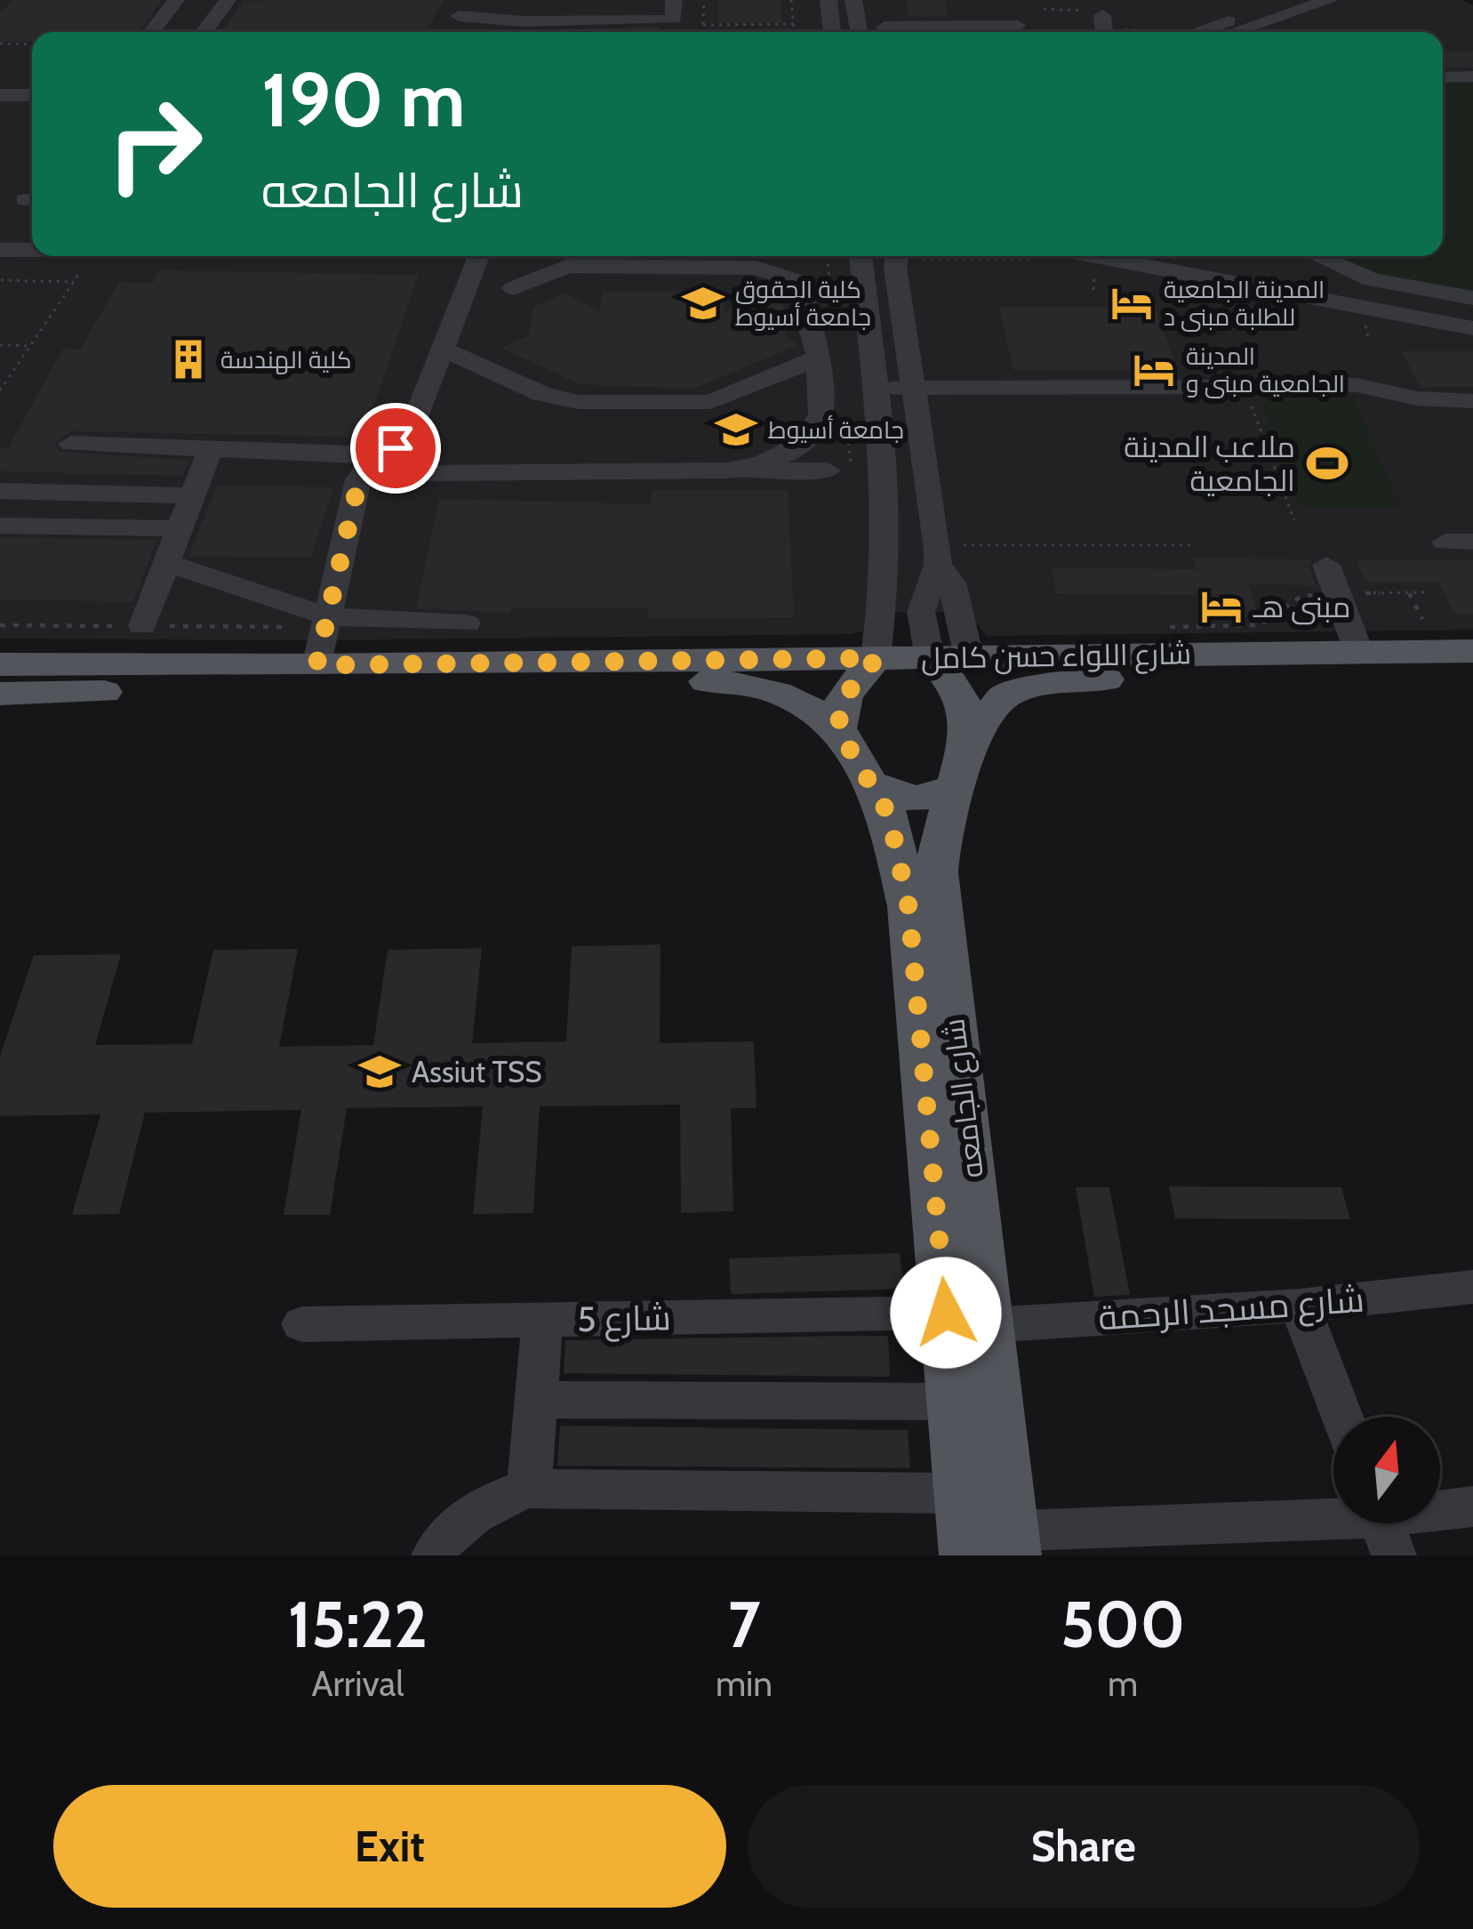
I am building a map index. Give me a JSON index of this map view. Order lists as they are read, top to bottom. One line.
{"streets":{"main road":["شارع اللواء حسن كامل","شارع الجامعه"],"street":["شارع مسجد الرحمة","شارع 5"]},"crossings":[["شارع اللواء حسن كامل","شارع الجامعه"],["شارع الجامعه","شارع مسجد الرحمة"],["شارع الجامعه","شارع 5"],["شارع مسجد الرحمة","شارع 5"]],"places":{"school or university":["كلية الحقوق جامعة أسيوط","جامعة أسيوط","Assiut TSS"],"hotel":["المدينة الجامعية للطلبة مبنى د","المدينة الجامعية مبنى و","مبنى هـ"],"building":["كلية الهندسة"],"sports":["ملاعب المدينة الجامعية"]},"north":"top","page":{"turn":["190 m","شارع الجامعه"],"eta":["15:22","Arrival","7","min","500","m"],"buttons":["Exit","Share"]}}
